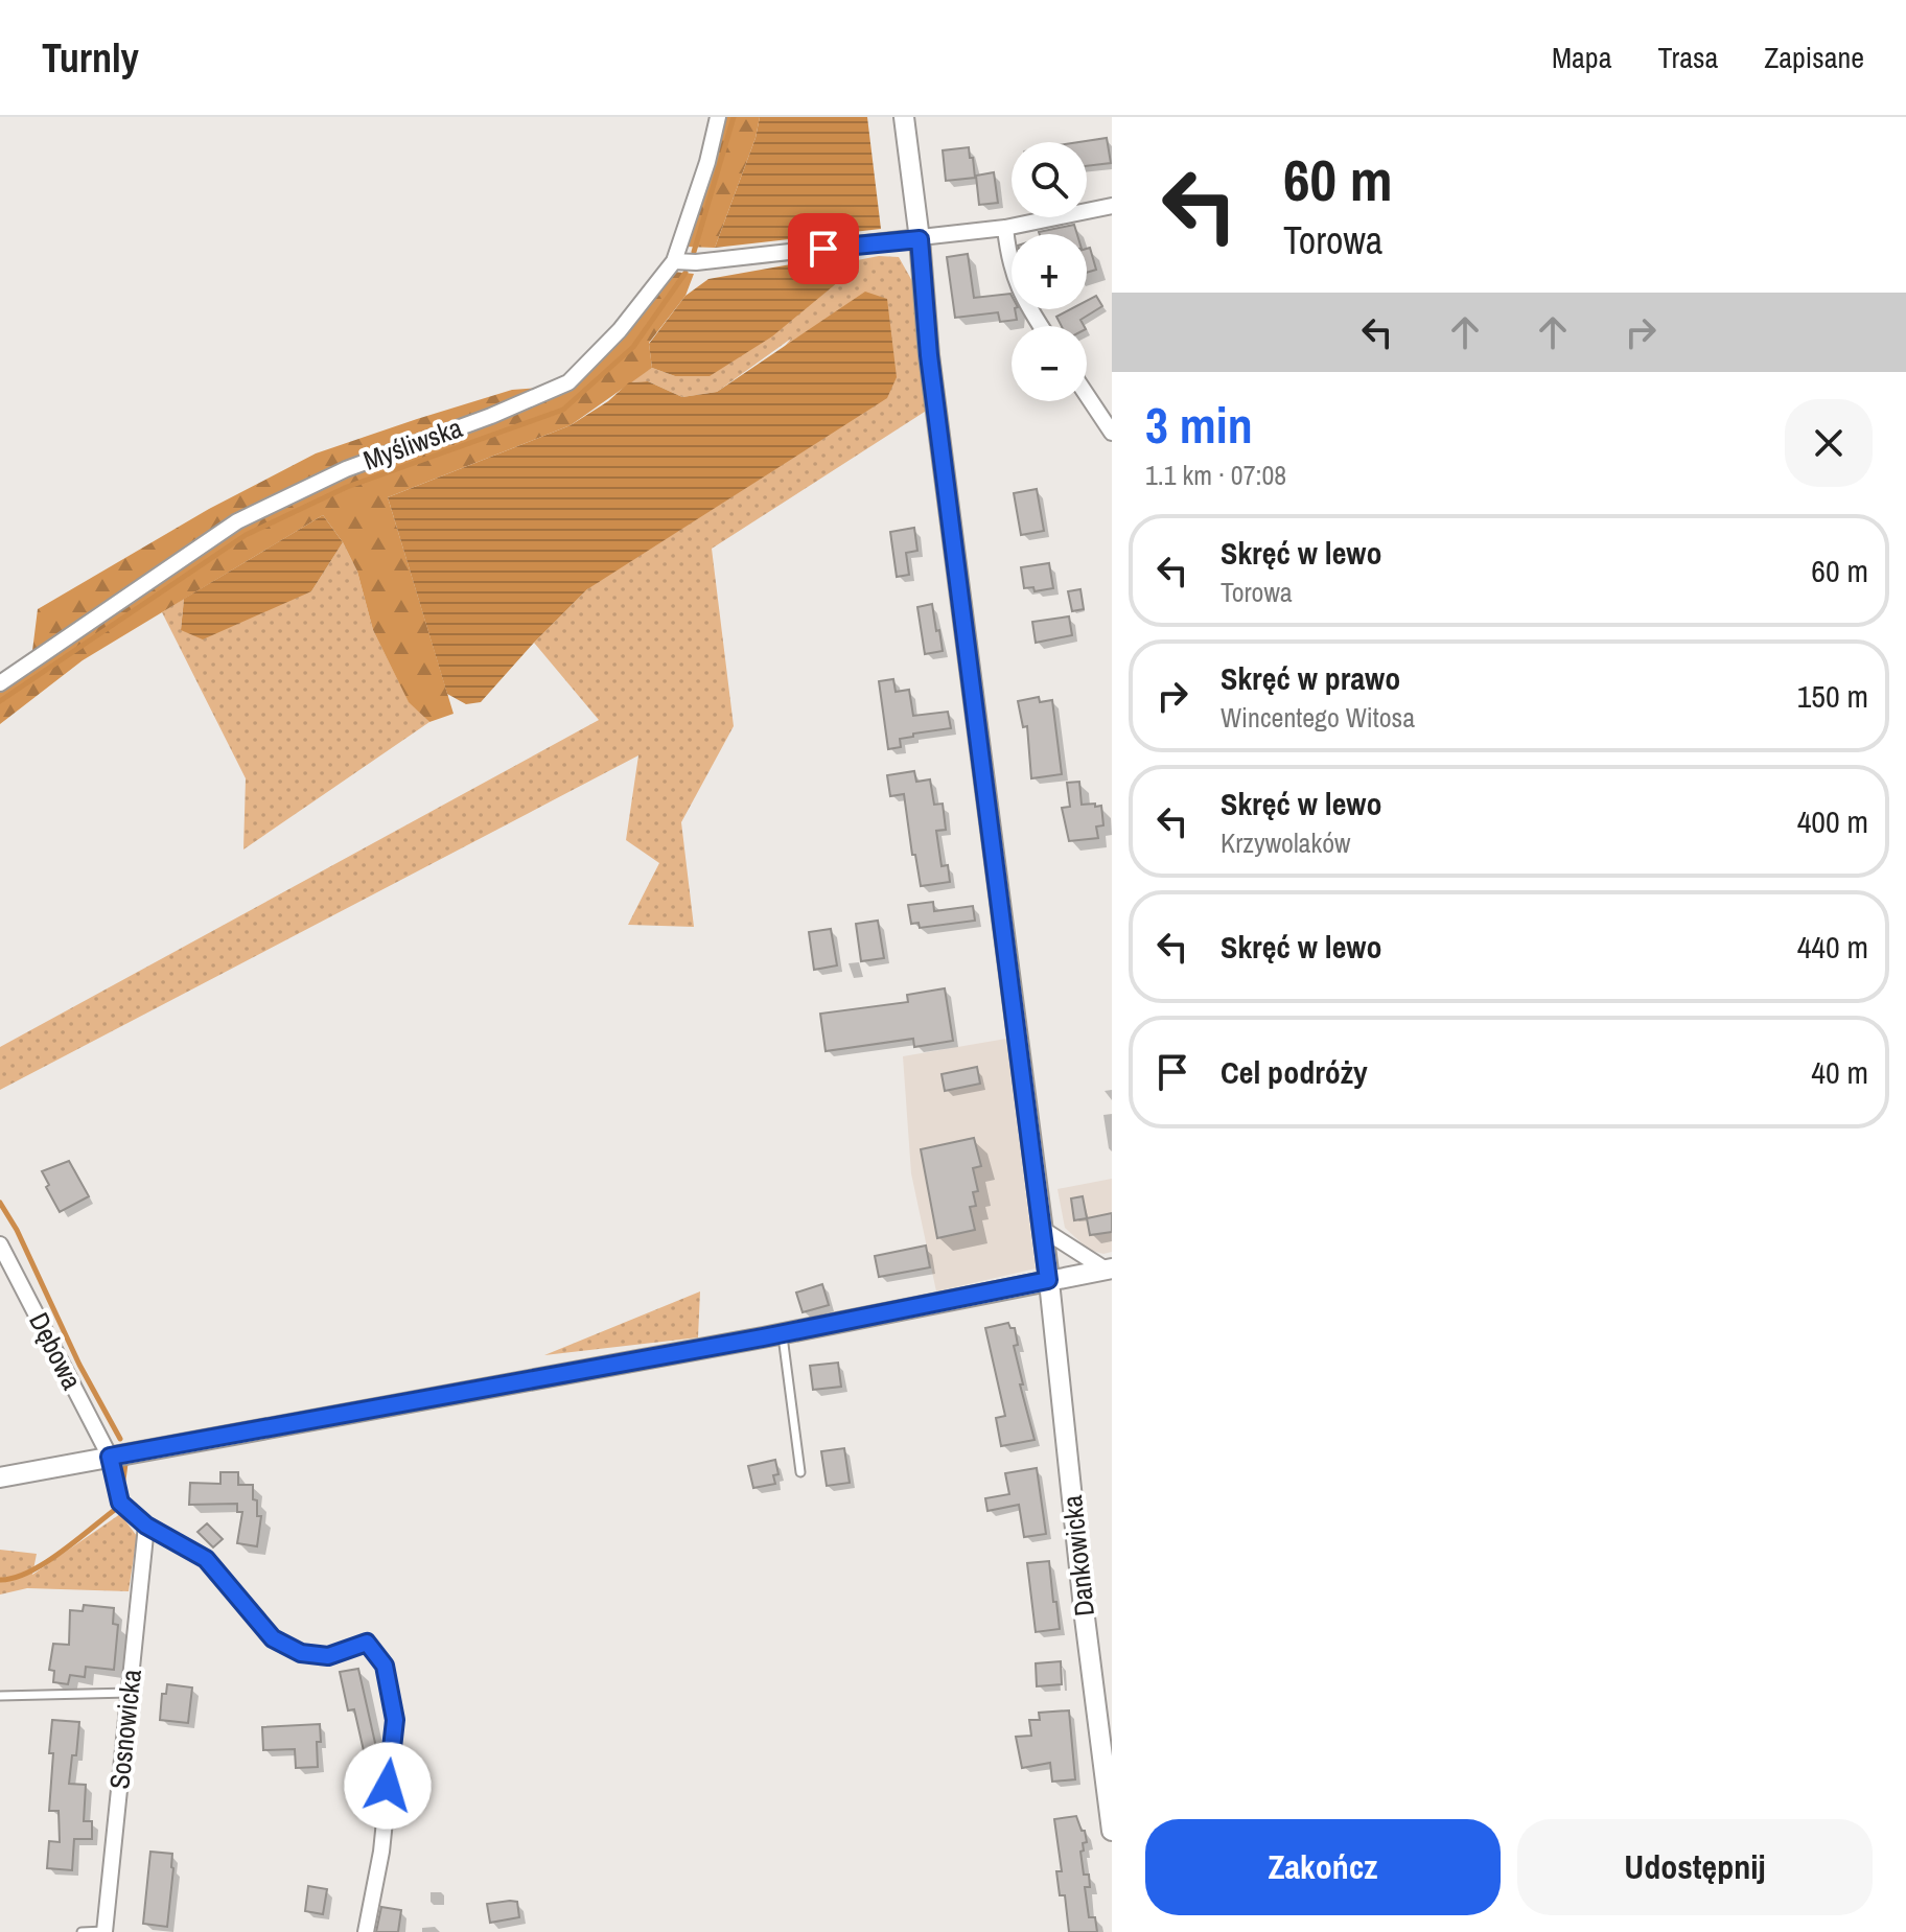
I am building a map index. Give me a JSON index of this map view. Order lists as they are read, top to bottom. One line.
{"streets":{"street":["Myśliwska","Dębowa","Dankowicka","Sosnowicka"]},"crossings":[["Dębowa","Sosnowicka"]],"page":{"header":"Turnly","nav":["Mapa","Trasa","Zapisane"],"turn":["60 m","Torowa"],"map_buttons":["+","−"],"heading":["3 min","1.1 km · 07:08"],"list":[{"name":"Skręć w lewo","note":"Torowa","value":"60 m"},{"name":"Skręć w prawo","note":"Wincentego Witosa","value":"150 m"},{"name":"Skręć w lewo","note":"Krzywolaków","value":"400 m"},{"name":"Skręć w lewo","value":"440 m"},{"name":"Cel podróży","value":"40 m"}],"buttons":["Zakończ","Udostępnij"]}}
